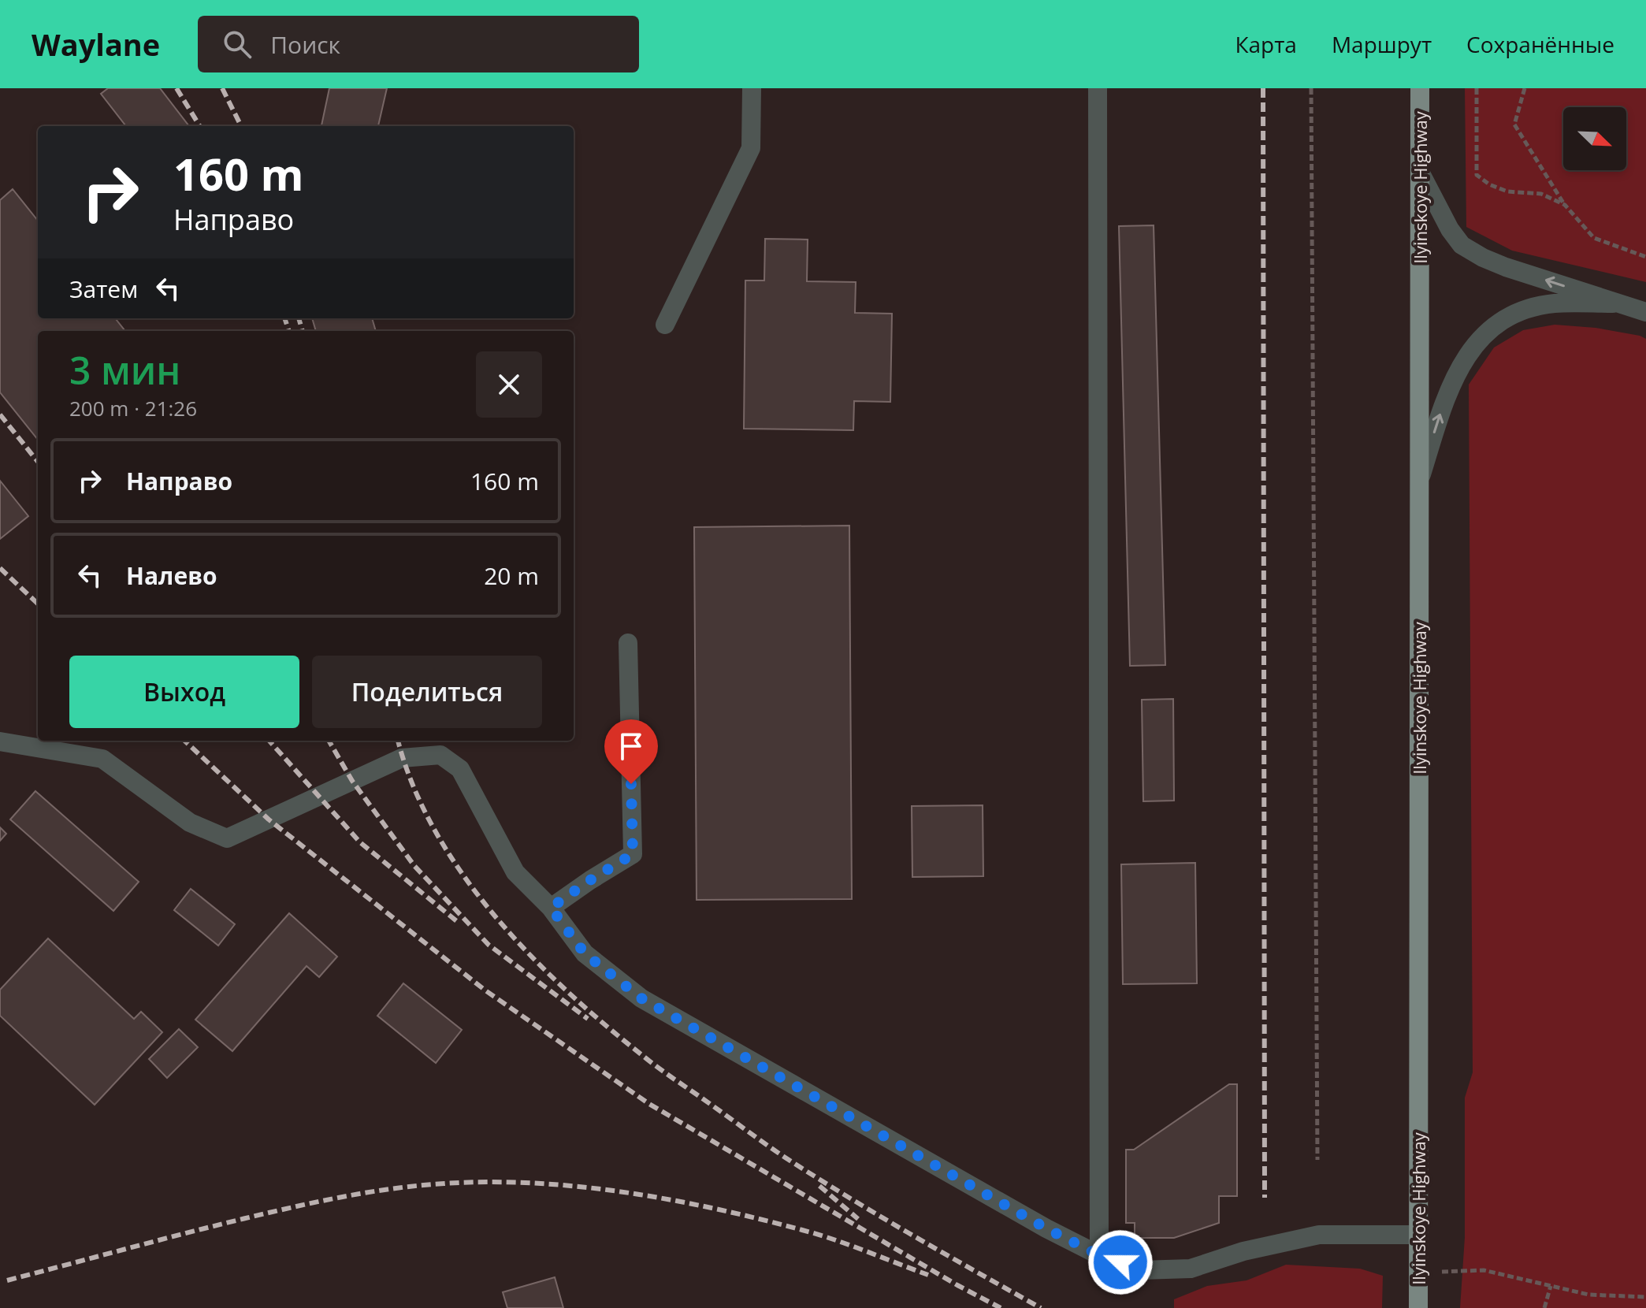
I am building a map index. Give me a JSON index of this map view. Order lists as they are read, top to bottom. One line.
{"streets":{"main road":["Ilyinskoye Highway"]},"north":"bottom right","page":{"header":"Waylane","search":"Поиск","nav":["Карта","Маршрут","Сохранённые"],"turn":["160 m","Направо"],"then":"Затем","heading":["3 мин","200 m · 21:26"],"list":[{"name":"Направо","value":"160 m"},{"name":"Налево","value":"20 m"}],"buttons":["Выход","Поделиться"]}}
